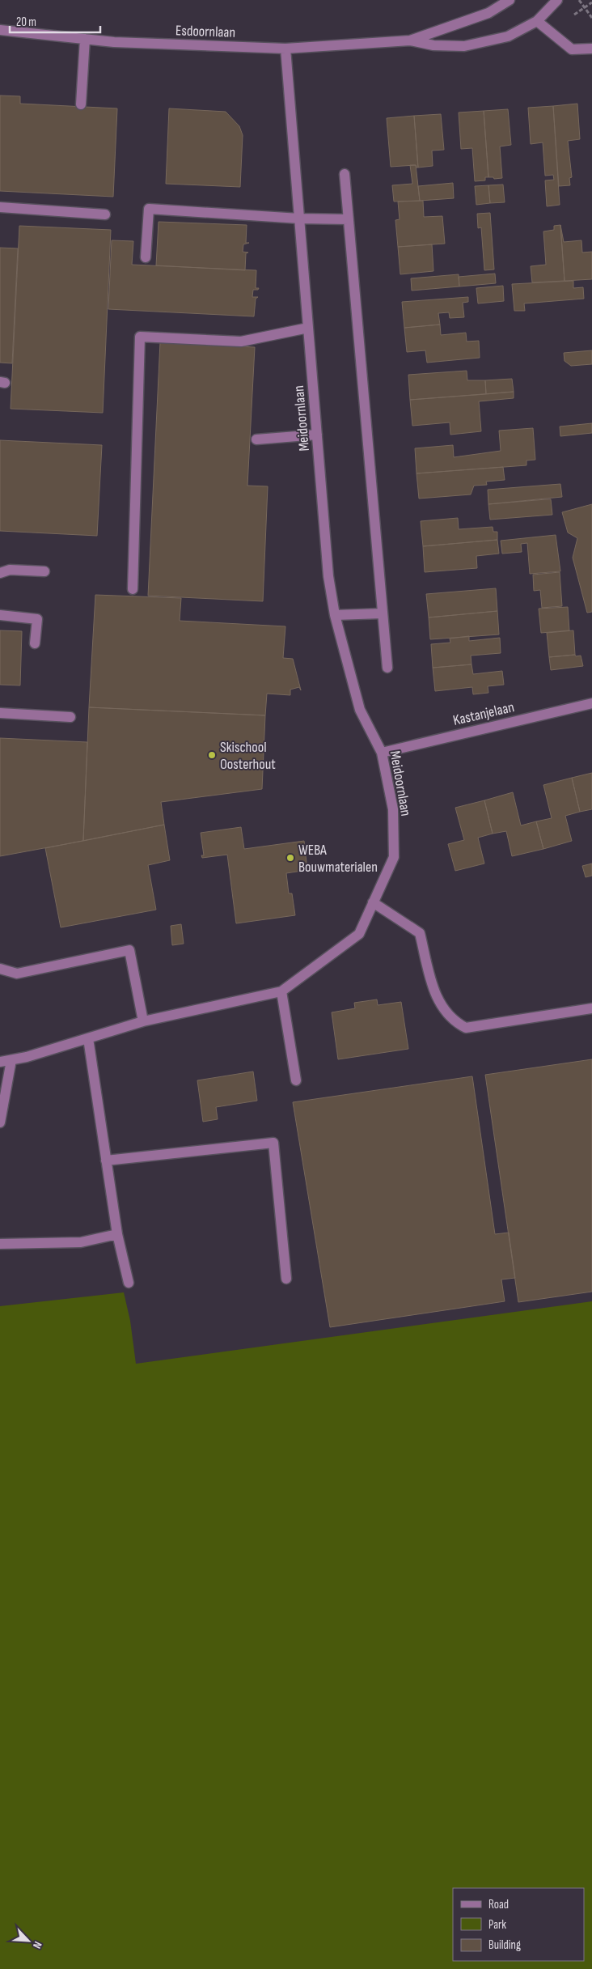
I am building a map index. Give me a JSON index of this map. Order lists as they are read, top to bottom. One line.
{"streets":{"street":["Esdoornlaan","Meidoornlaan","Kastanjelaan"]},"crossings":[["Esdoornlaan","Meidoornlaan"],["Meidoornlaan","Kastanjelaan"]],"places":["Skischool Oosterhout","WEBA Bouwmaterialen"],"legend":["Road","Park","Building"],"scale_bar":"20 m","north":"bottom right"}
